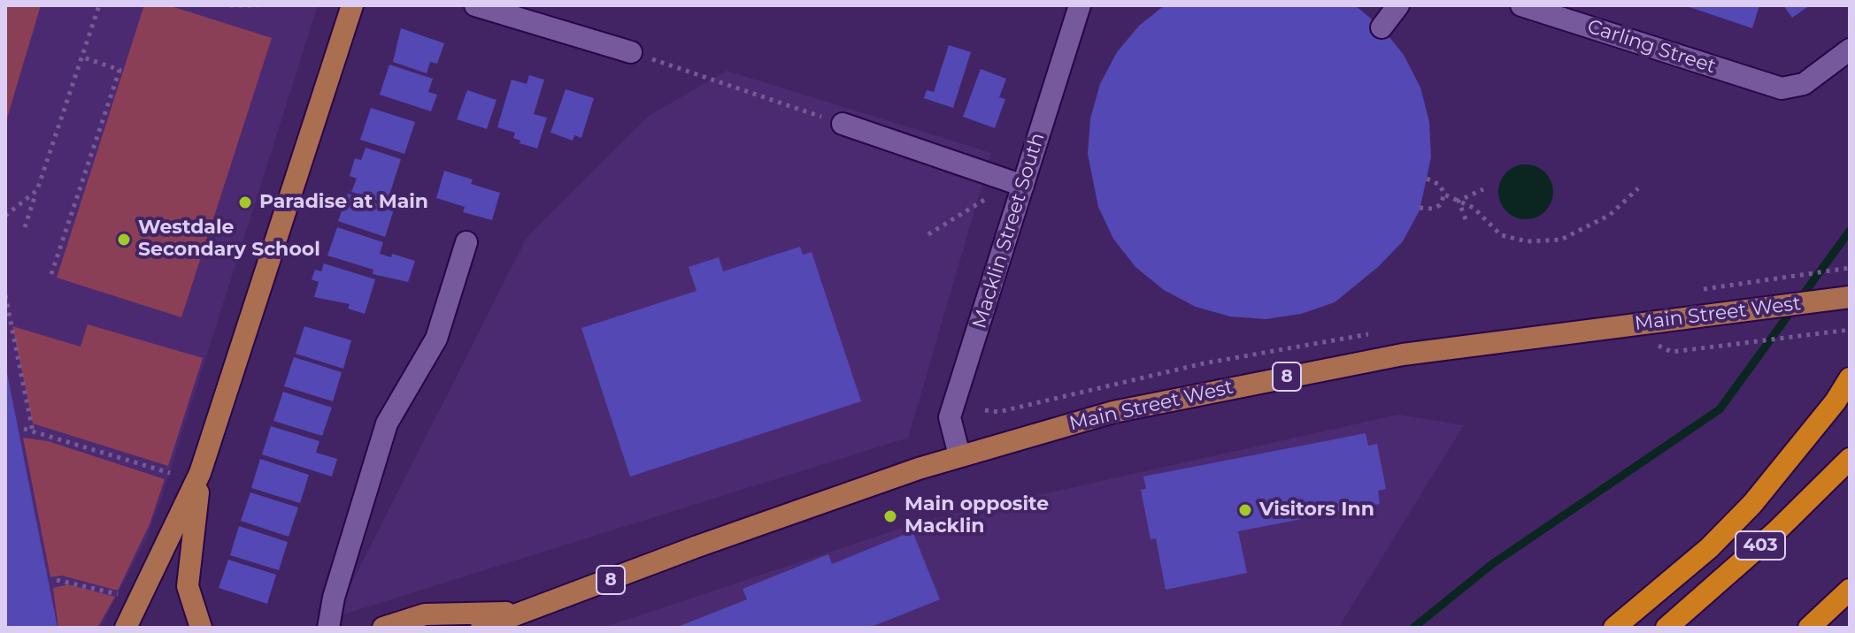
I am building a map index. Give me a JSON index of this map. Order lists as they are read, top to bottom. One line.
{"streets":{"highway":["403"],"main road":["Main Street West","8"],"street":["Carling Street","Macklin Street South"]},"crossings":[["Macklin Street South","Main Street West"]],"places":["Paradise at Main","Westdale Secondary School","Visitors Inn","Main opposite Macklin"]}
